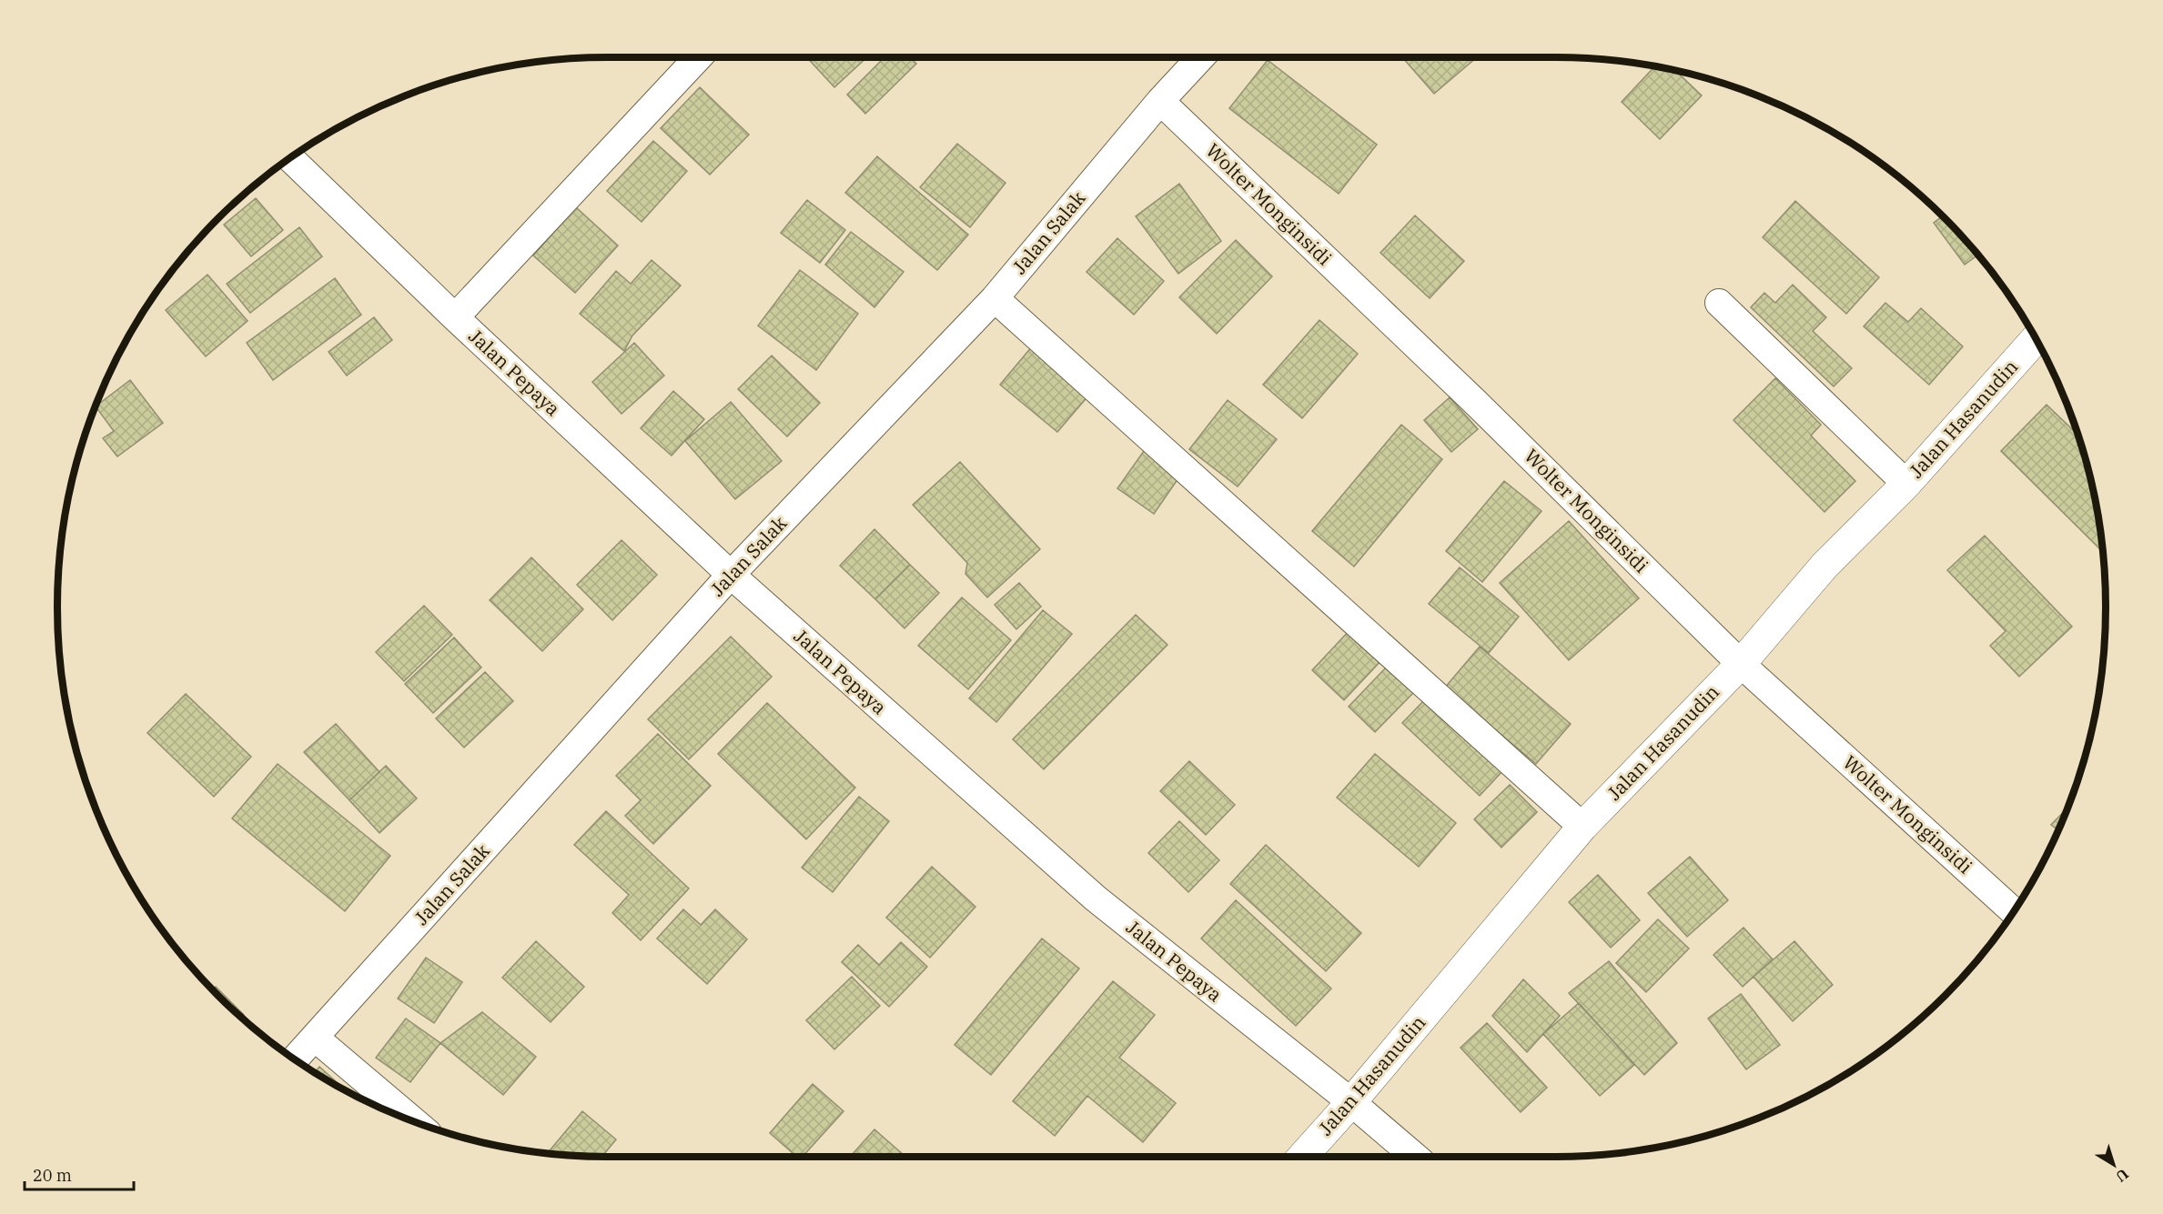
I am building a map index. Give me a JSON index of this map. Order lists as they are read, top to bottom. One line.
{"streets":{"main road":["Jalan Hasanudin"],"street":["Wolter Monginsidi","Jalan Salak","Jalan Pepaya"]},"crossings":[["Wolter Monginsidi","Jalan Salak"],["Wolter Monginsidi","Jalan Hasanudin"],["Jalan Salak","Jalan Pepaya"],["Jalan Pepaya","Jalan Hasanudin"]],"scale_bar":"20 m","north":"bottom right"}
